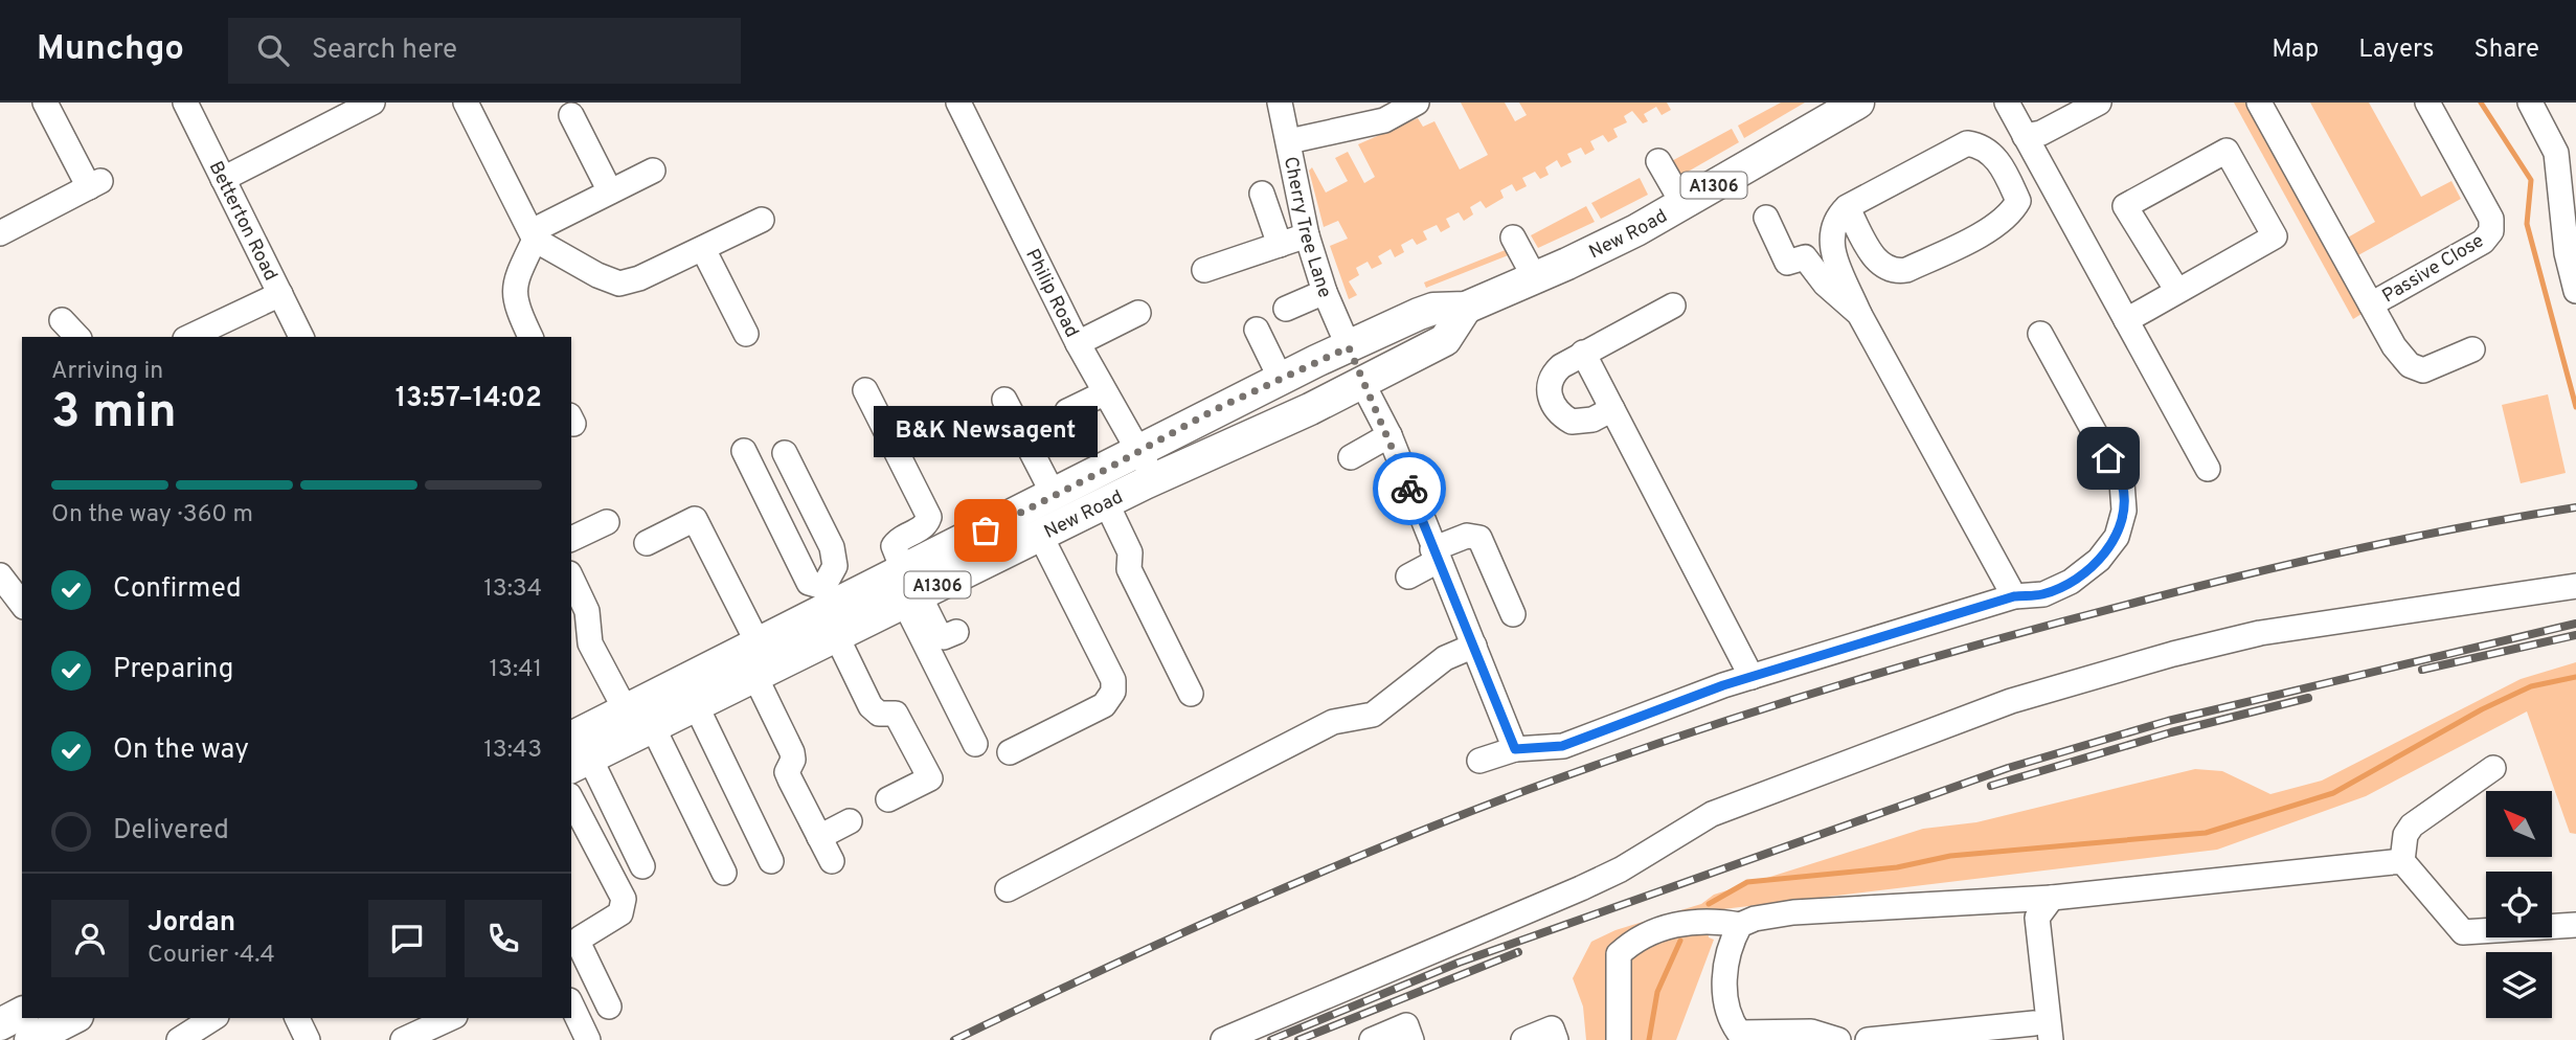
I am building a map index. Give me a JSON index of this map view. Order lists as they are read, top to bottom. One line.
{"streets":{"main road":["A1306","New Road"],"street":["Betterton Road","Cherry Tree Lane","Passive Close","Philip Road"]},"crossings":[["Cherry Tree Lane","New Road"],["New Road","Philip Road"]],"places":["B&K Newsagent"],"north":"top left","page":{"header":"Munchgo","search":"Search here","nav":["Map","Layers","Share"],"heading":["3 min","Arriving in","13:57–14:02"],"panel":["Jordan","Courier · 4.4"],"bubble":"B&K Newsagent","bar":"On the way · 360 m","list":[["Confirmed","13:34"],["Preparing","13:41"],["On the way","13:43"],"Delivered"]}}
